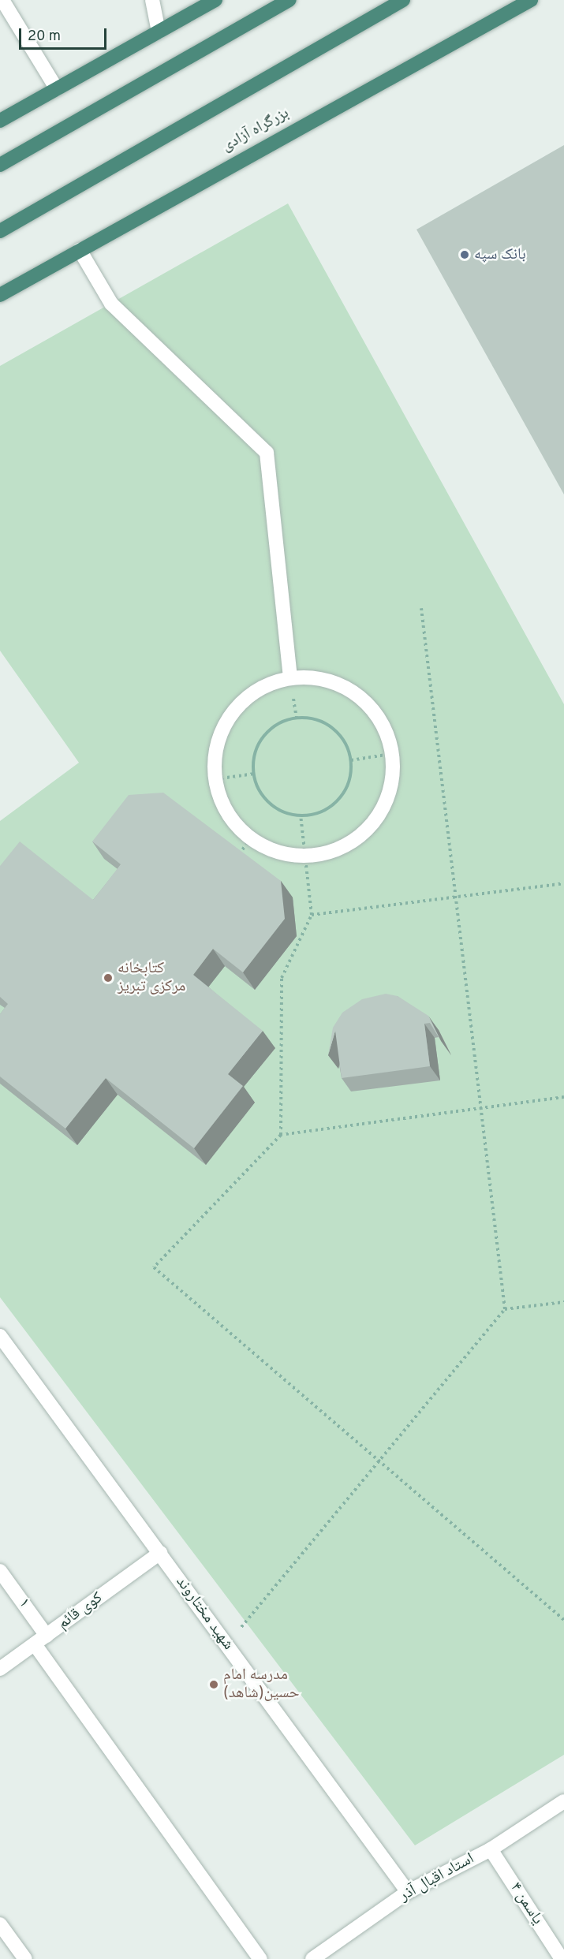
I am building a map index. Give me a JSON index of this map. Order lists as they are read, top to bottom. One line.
{"streets":{"highway":["بزرگراه آزادی"],"street":["۱","کوی قائم","شهید مختاروند","استاد اقبال آذر","یاسمن ۴"]},"crossings":[["۱","کوی قائم"],["کوی قائم","شهید مختاروند"],["شهید مختاروند","استاد اقبال آذر"],["استاد اقبال آذر","یاسمن ۴"]],"places":["بانک سپه","کتابخانه مرکزى تبریز","مدرسه امام حسین(شاهد)"],"scale_bar":"20 m"}
